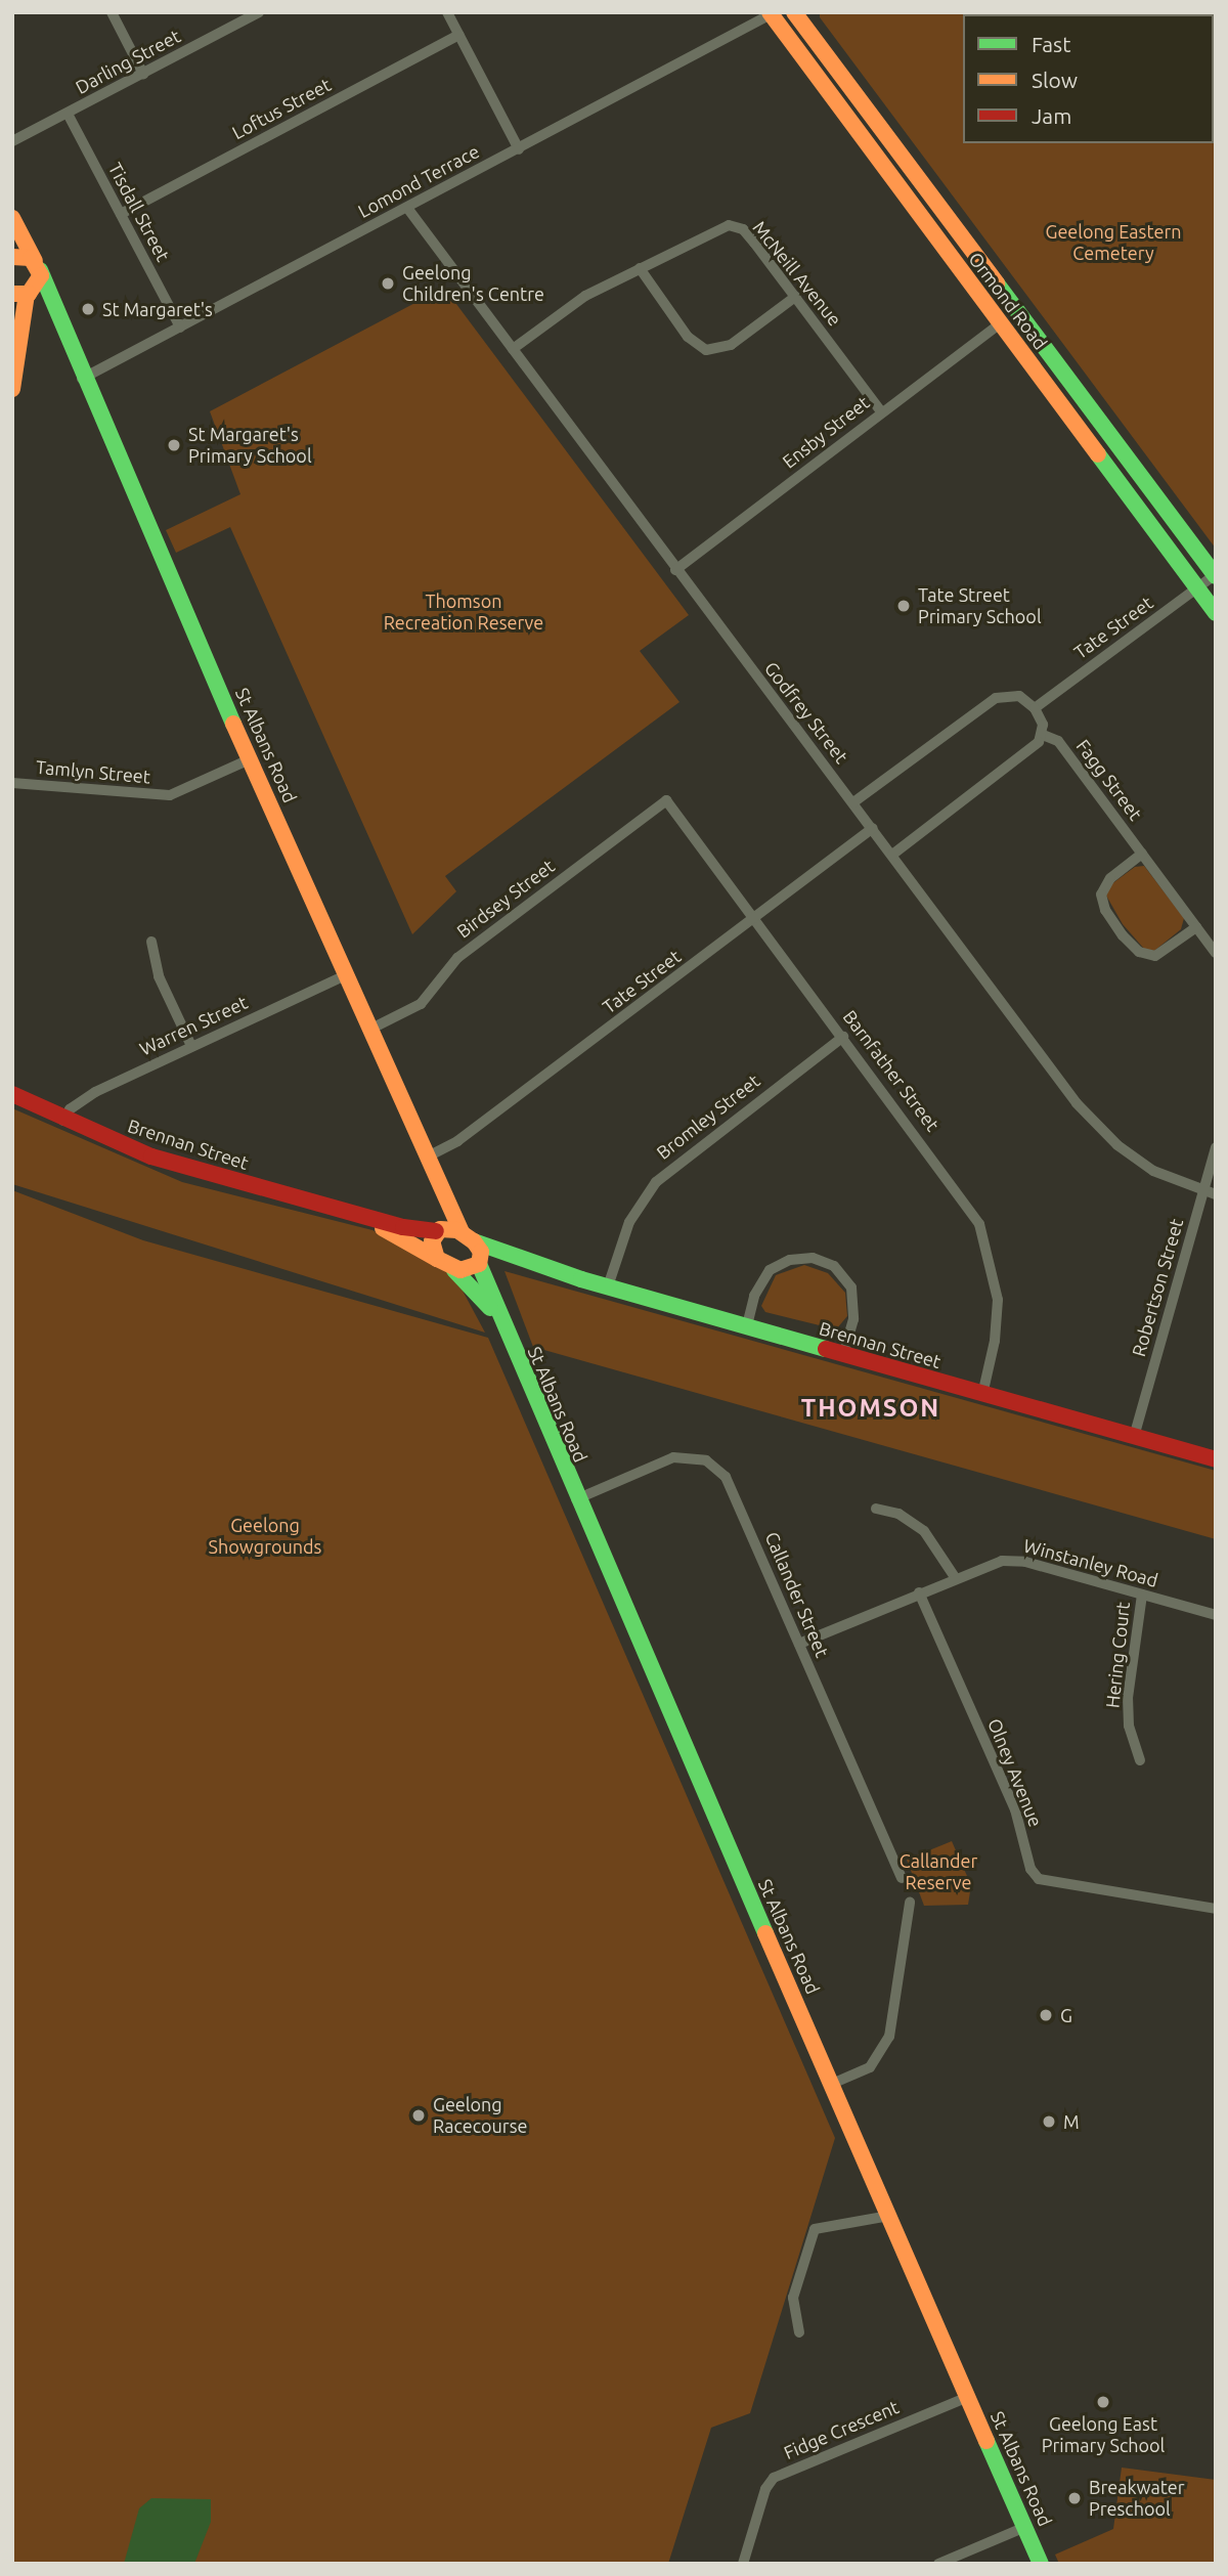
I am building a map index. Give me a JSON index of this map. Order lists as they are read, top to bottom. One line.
{"streets":{"main road":["Ormond Road","St Albans Road","Brennan Street"],"street":["Darling Street","Loftus Street","Lomond Terrace","Tisdall Street","McNeill Avenue","Ensby Street","Tate Street","Godfrey Street","Tamlyn Street","Fagg Street","Birdsey Street","Warren Street","Barnfather Street","Bromley Street","Robertson Street","Winstanley Road","Callander Street","Hering Court","Olney Avenue","Fidge Crescent"]},"crossings":[["Darling Street","Tisdall Street"],["Loftus Street","Tisdall Street"],["Lomond Terrace","Tisdall Street"],["Lomond Terrace","Ormond Road"],["Lomond Terrace","Godfrey Street"],["Lomond Terrace","St Albans Road"],["McNeill Avenue","Ensby Street"],["McNeill Avenue","Godfrey Street"],["Ormond Road","Ensby Street"],["Ormond Road","Tate Street"],["Ensby Street","Godfrey Street"],["Tate Street","Godfrey Street"],["Tate Street","St Albans Road"],["Tate Street","Barnfather Street"],["Godfrey Street","Robertson Street"],["St Albans Road","Tamlyn Street"],["St Albans Road","Birdsey Street"],["St Albans Road","Warren Street"],["St Albans Road","Brennan Street"],["St Albans Road","Callander Street"],["St Albans Road","Fidge Crescent"],["Birdsey Street","Barnfather Street"],["Warren Street","Brennan Street"],["Barnfather Street","Bromley Street"],["Barnfather Street","Brennan Street"],["Bromley Street","Brennan Street"],["Brennan Street","Robertson Street"],["Winstanley Road","Callander Street"],["Winstanley Road","Hering Court"],["Winstanley Road","Olney Avenue"]],"districts":["THOMSON"],"parks":["Geelong Eastern Cemetery","Thomson Recreation Reserve","Geelong Showgrounds","Callander Reserve"],"places":["Geelong Children's Centre","St Margaret's","St Margaret's Primary School","Tate Street Primary School","G","Geelong Racecourse","M","Geelong East Primary School","Breakwater Preschool"],"legend":["Fast","Slow","Jam"]}
